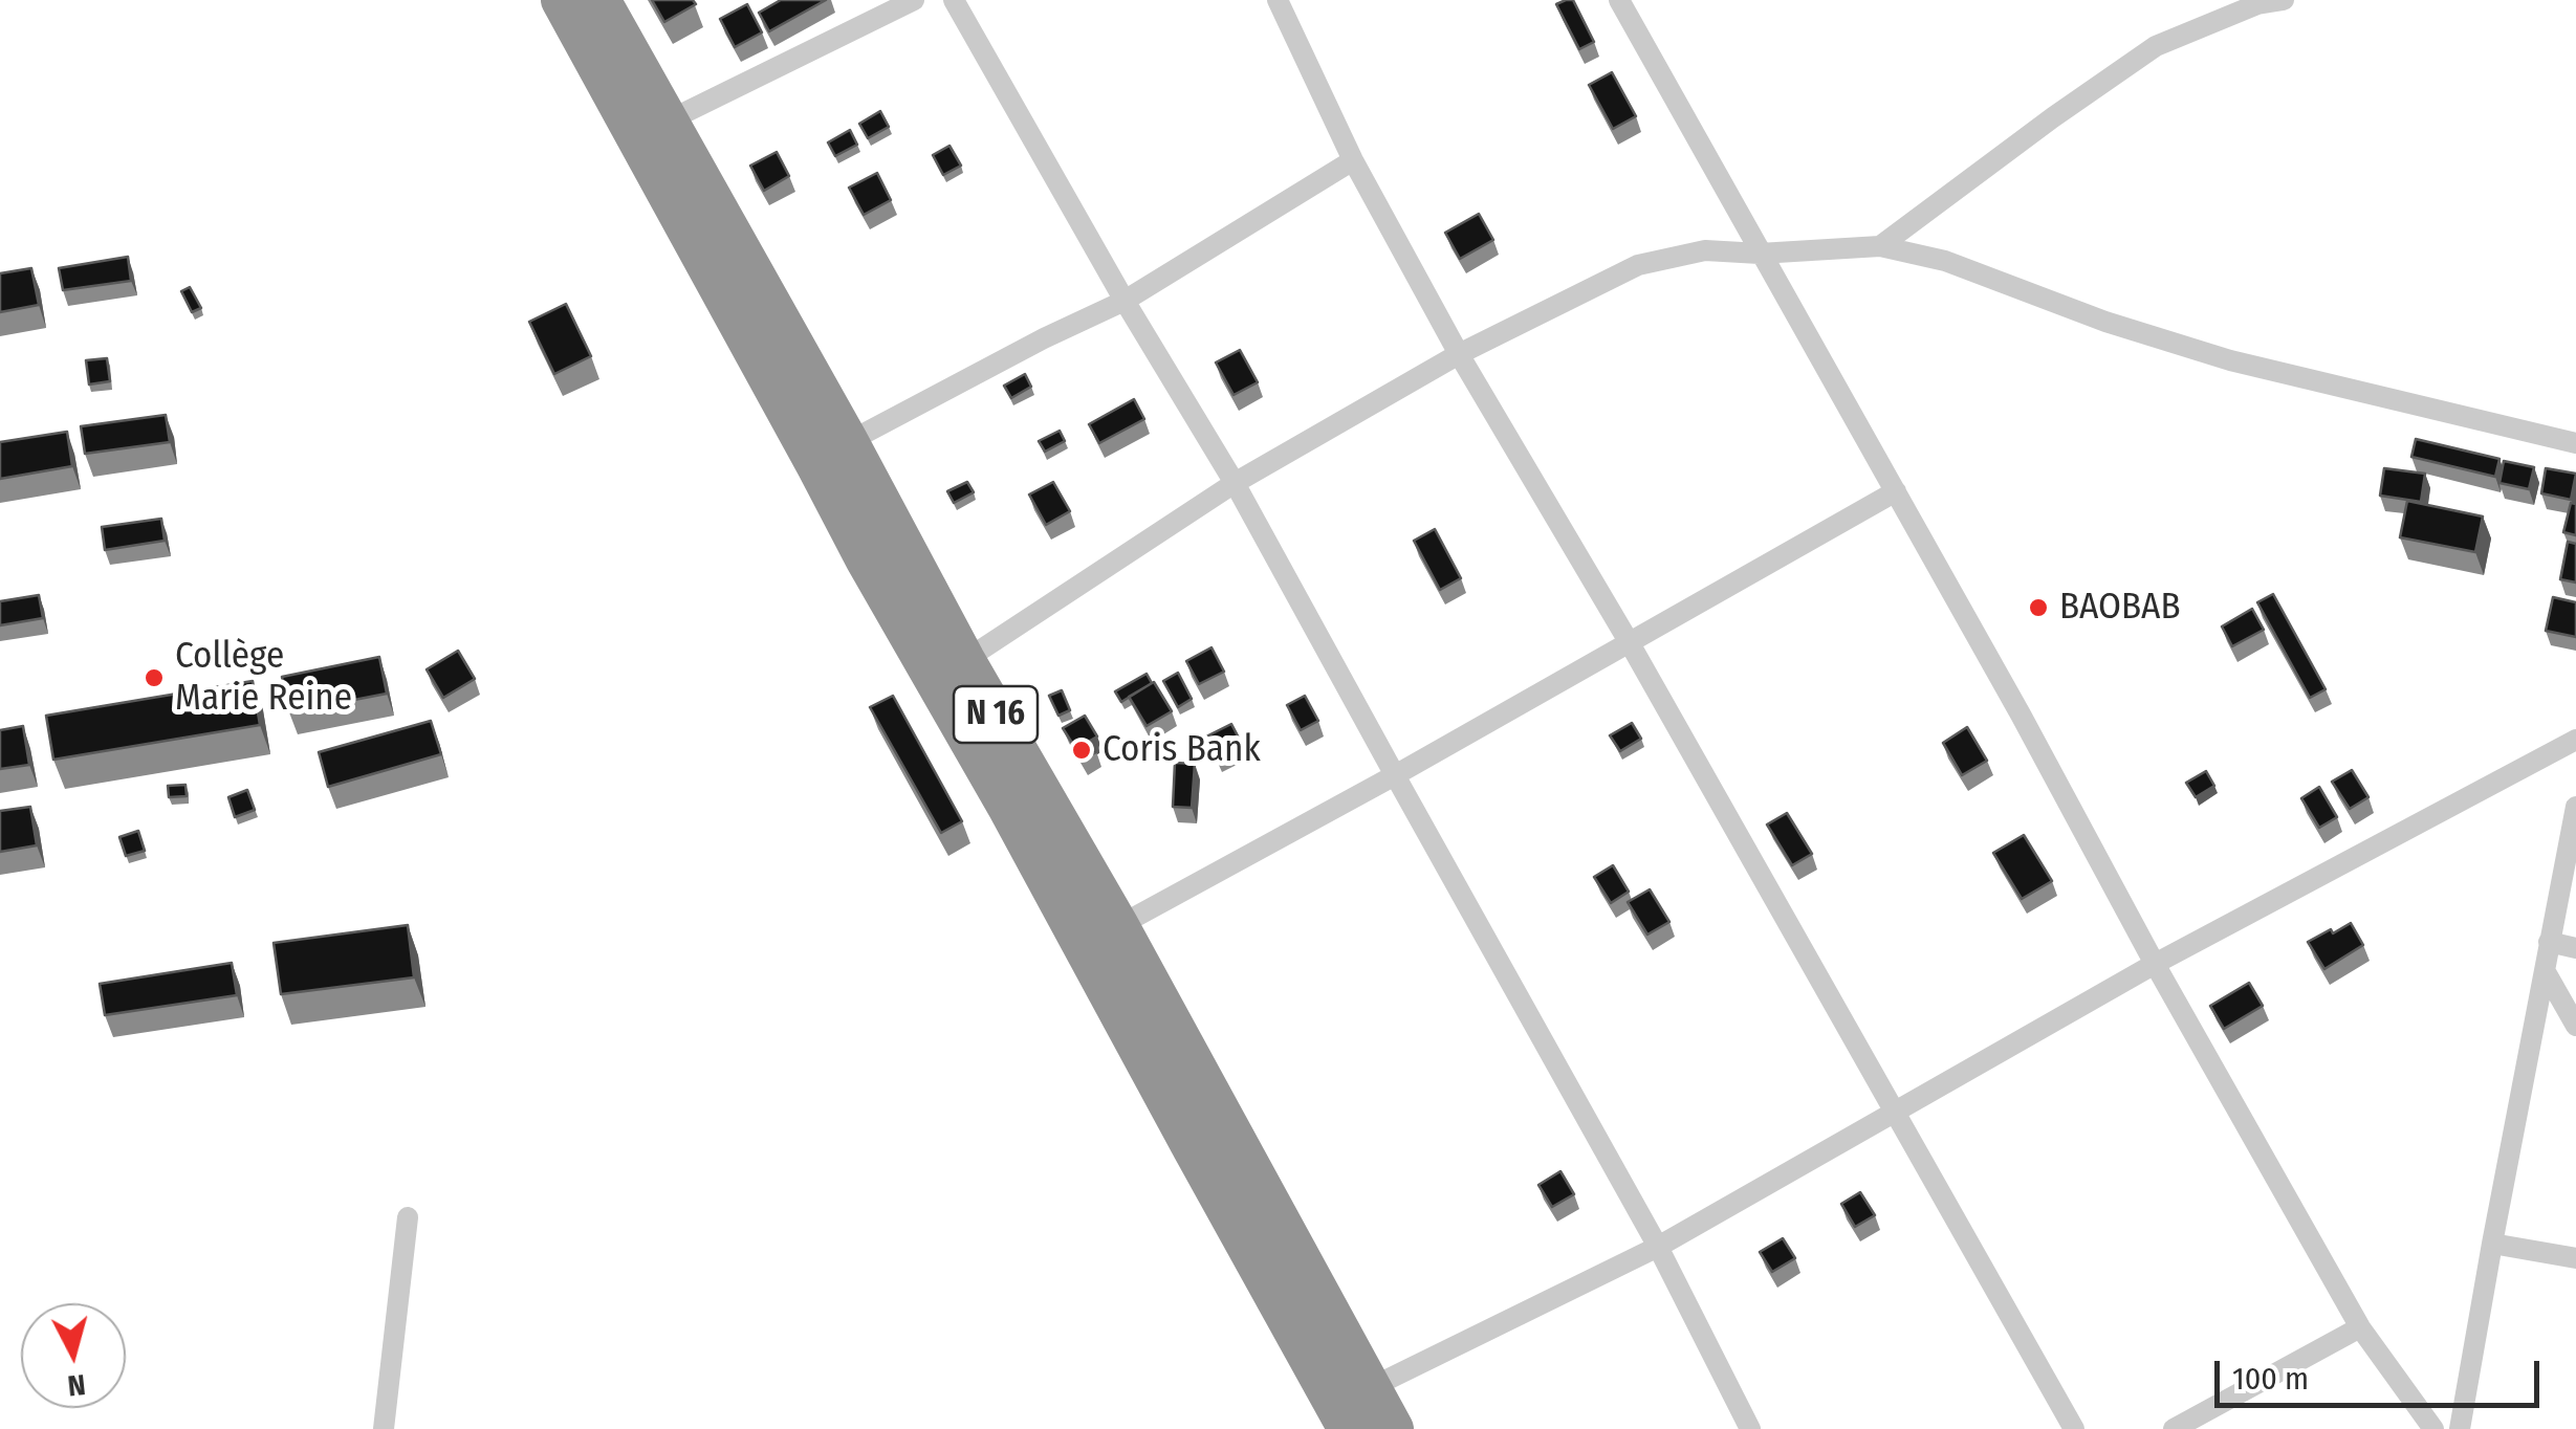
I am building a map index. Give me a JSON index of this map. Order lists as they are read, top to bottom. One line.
{"streets":{"highway":["N 16"]},"places":["BAOBAB","Collège Marie Reine","Coris Bank"],"scale_bar":"100 m","north":"bottom"}
